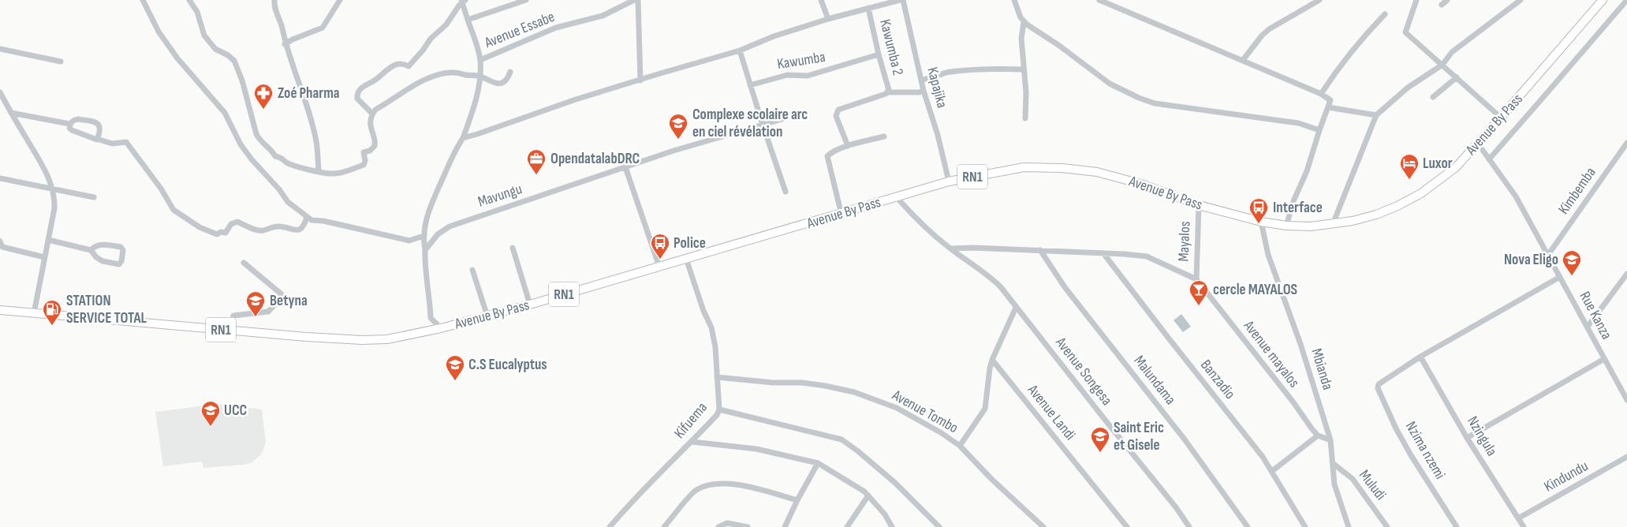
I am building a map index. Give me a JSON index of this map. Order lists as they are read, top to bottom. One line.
{"streets":{"highway":["Avenue By Pass","RN1"],"street":["Avenue Essabe","Kawumba 2","Kawumba","Kapajika","Kimbemba","Mavungu","Mayalos","Rue Kanza","Avenue mayalos","Mbianda","Avenue Songesa","Banzadio","Malundama","Avenue Tombo","Avenue Landi","Kifuema","Nzingula","Nzima nzemi","Kindundu","Muludi"]},"crossings":[["Kawumba 2","Kawumba"],["Kapajika","Avenue By Pass"],["Avenue By Pass","Mayalos"],["Avenue By Pass","Rue Kanza"],["Avenue By Pass","Mbianda"],["Avenue By Pass","Avenue Songesa"],["Avenue By Pass","Kifuema"],["Kimbemba","Rue Kanza"],["Mayalos","Avenue mayalos"],["Mbianda","Muludi"],["Avenue Tombo","Kifuema"],["Nzingula","Nzima nzemi"],["Nzingula","Kindundu"]],"places":{"pharmacy":["Zoé Pharma"],"school or university":["Complexe scolaire arc en ciel révélation","Nova Eligo","Betyna","C.S Eucalyptus","UCC","Saint Eric et Gisele"],"office":["OpendatalabDRC"],"hotel":["Luxor"],"bus stop":["Interface","Police"],"bar":["cercle MAYALOS"],"fuel station":["STATION SERVICE TOTAL"]}}
